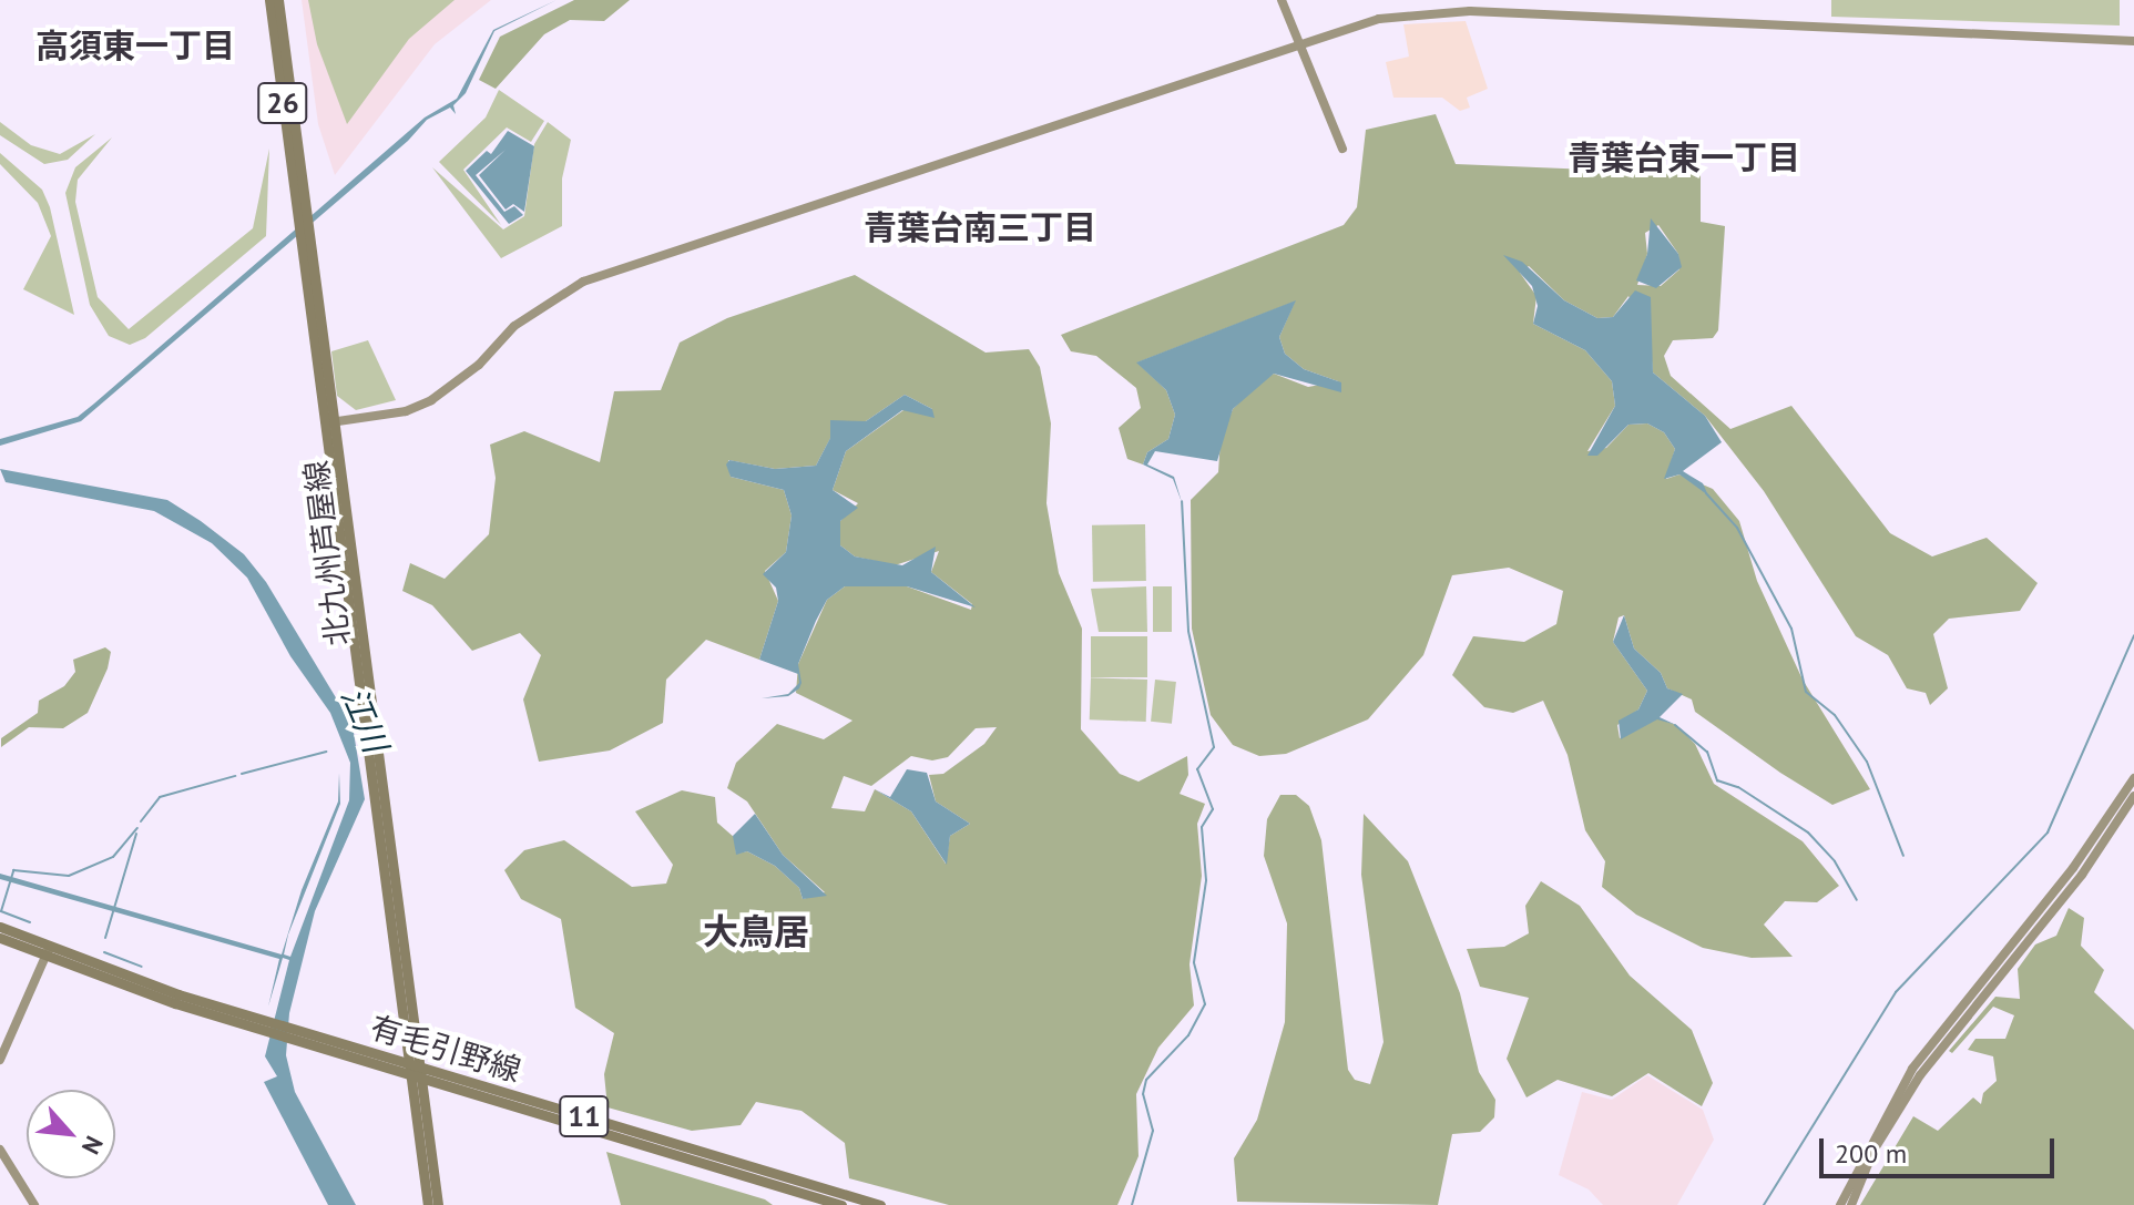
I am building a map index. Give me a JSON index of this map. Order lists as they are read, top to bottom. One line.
{"streets":{"main road":["26","北九州芦屋線","有毛引野線","11"]},"crossings":[["北九州芦屋線","有毛引野線"]],"districts":["高須東一丁目","青葉台東一丁目","青葉台南三丁目","大鳥居"],"water":["江川"],"scale_bar":"200 m","north":"bottom right"}
